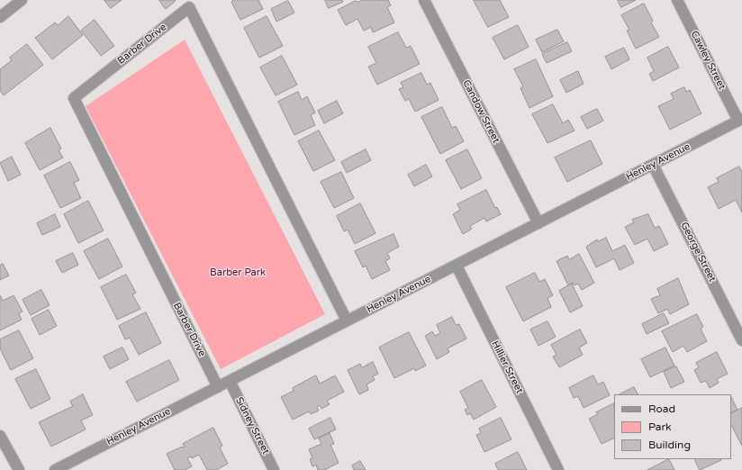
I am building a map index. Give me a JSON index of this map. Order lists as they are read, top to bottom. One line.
{"streets":{"street":["Barber Drive","Cawley Street","Candow Street","Henley Avenue","George Street","Hillier Street","Sidney Street"]},"crossings":[["Barber Drive","Henley Avenue"],["Cawley Street","Henley Avenue"],["Candow Street","Henley Avenue"],["Henley Avenue","George Street"],["Henley Avenue","Hillier Street"],["Henley Avenue","Sidney Street"]],"parks":["Barber Park"],"legend":["Road","Park","Building"]}
